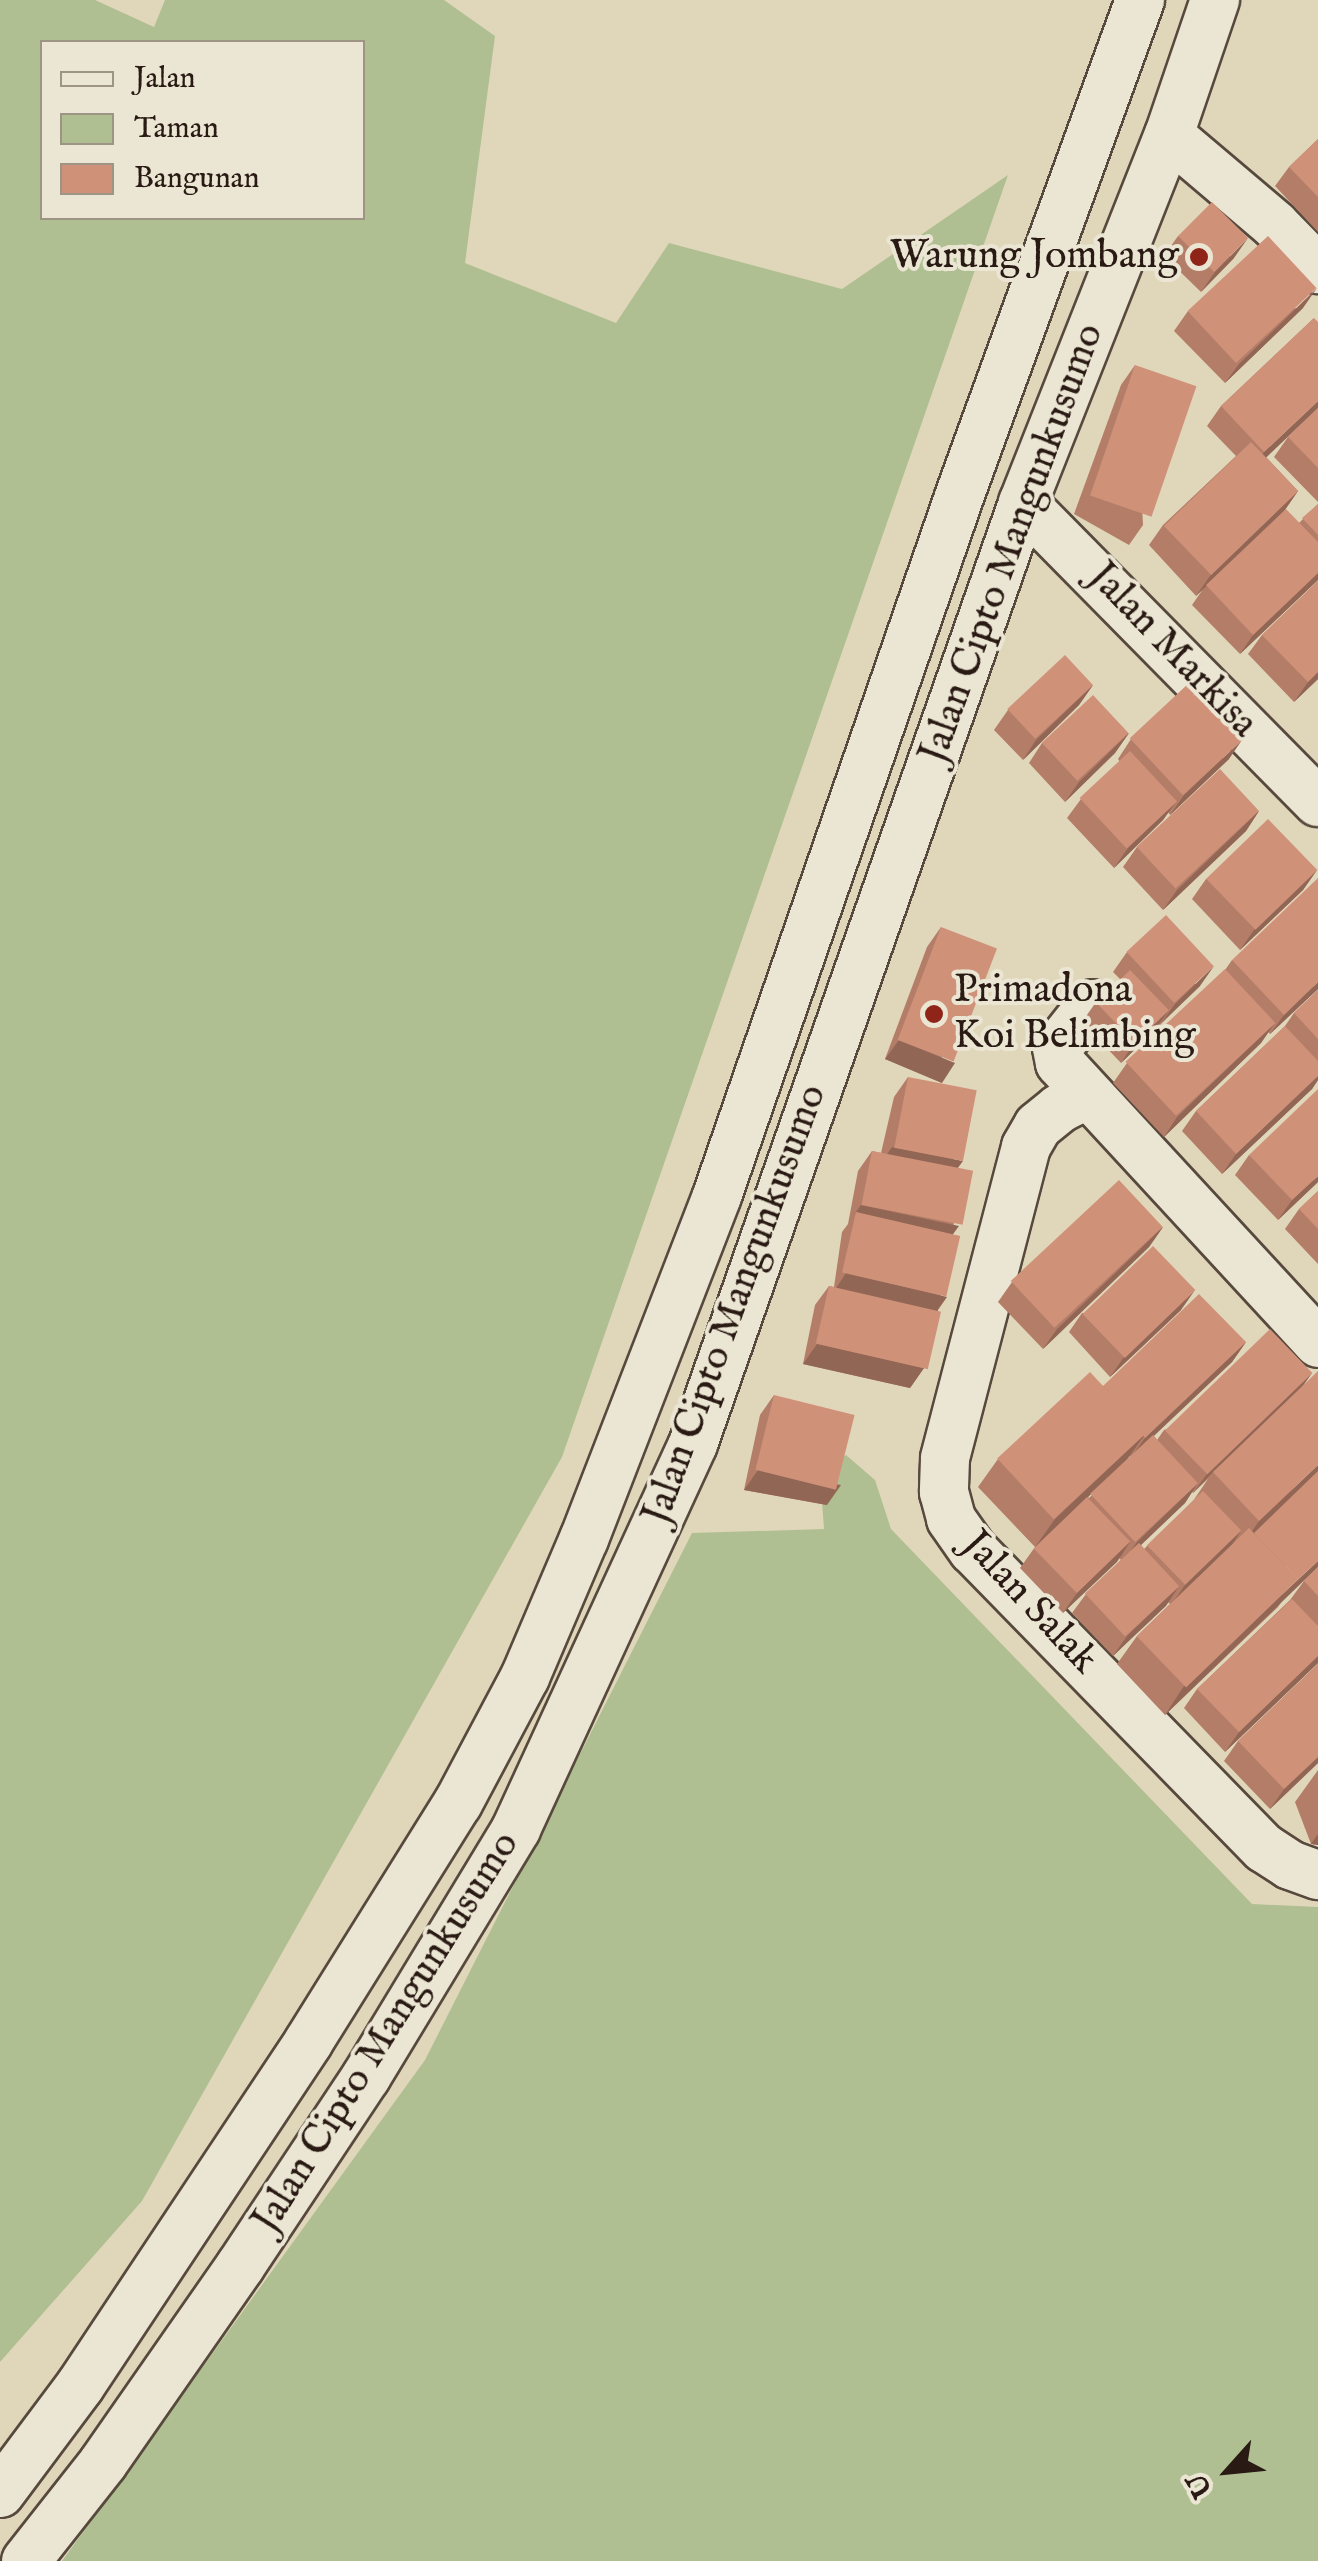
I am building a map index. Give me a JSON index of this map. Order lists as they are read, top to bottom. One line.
{"streets":{"street":["Jalan Cipto Mangunkusumo","Jalan Markisa","Jalan Salak"]},"crossings":[["Jalan Cipto Mangunkusumo","Jalan Markisa"]],"places":["Warung Jombang","Primadona Koi Belimbing"],"legend":["Jalan","Taman","Bangunan"],"north":"bottom left"}
